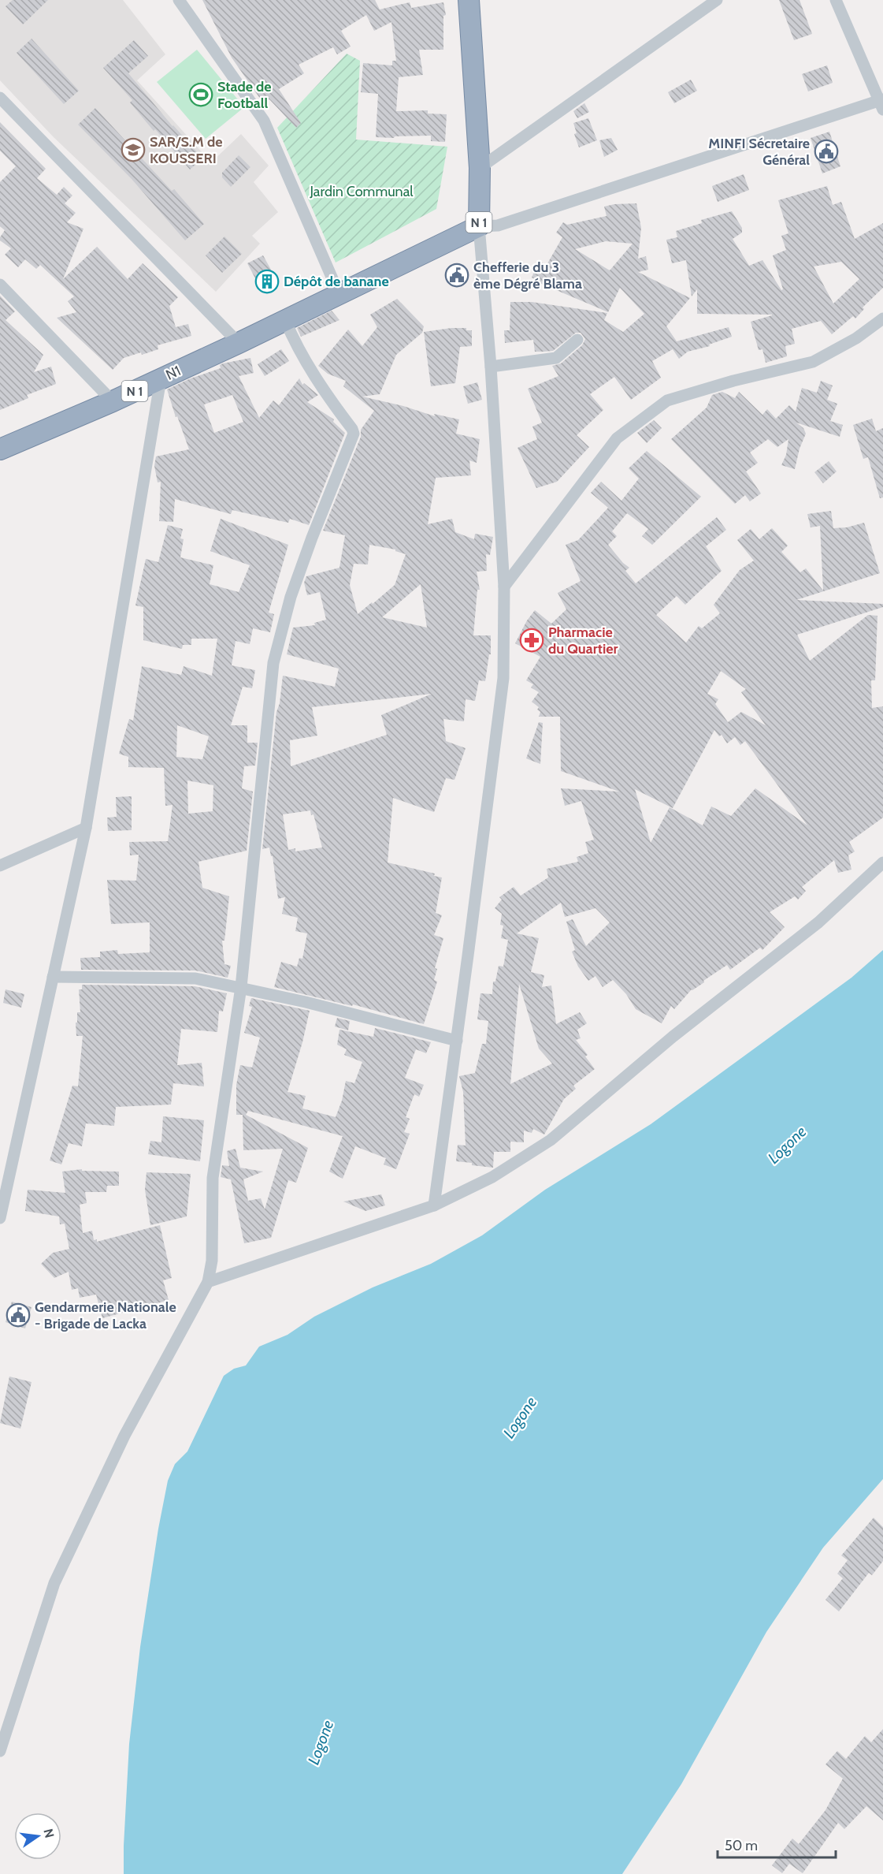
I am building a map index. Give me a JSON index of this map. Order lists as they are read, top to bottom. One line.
{"streets":{"highway":["N 1","N1"]},"crossings":[["N 1","N1"]],"water":["Logone"],"parks":["Jardin Communal"],"places":{"sports":["Stade de Football"],"school or university":["SAR/S.M de KOUSSERI"],"public building":["MINFI Sécretaire Général","Chefferie du 3 ème Dégré Blama","Gendarmerie Nationale - Brigade de Lacka"],"building":["Dépôt de banane"],"pharmacy":["Pharmacie du Quartier"]},"scale_bar":"50 m","north":"right"}
